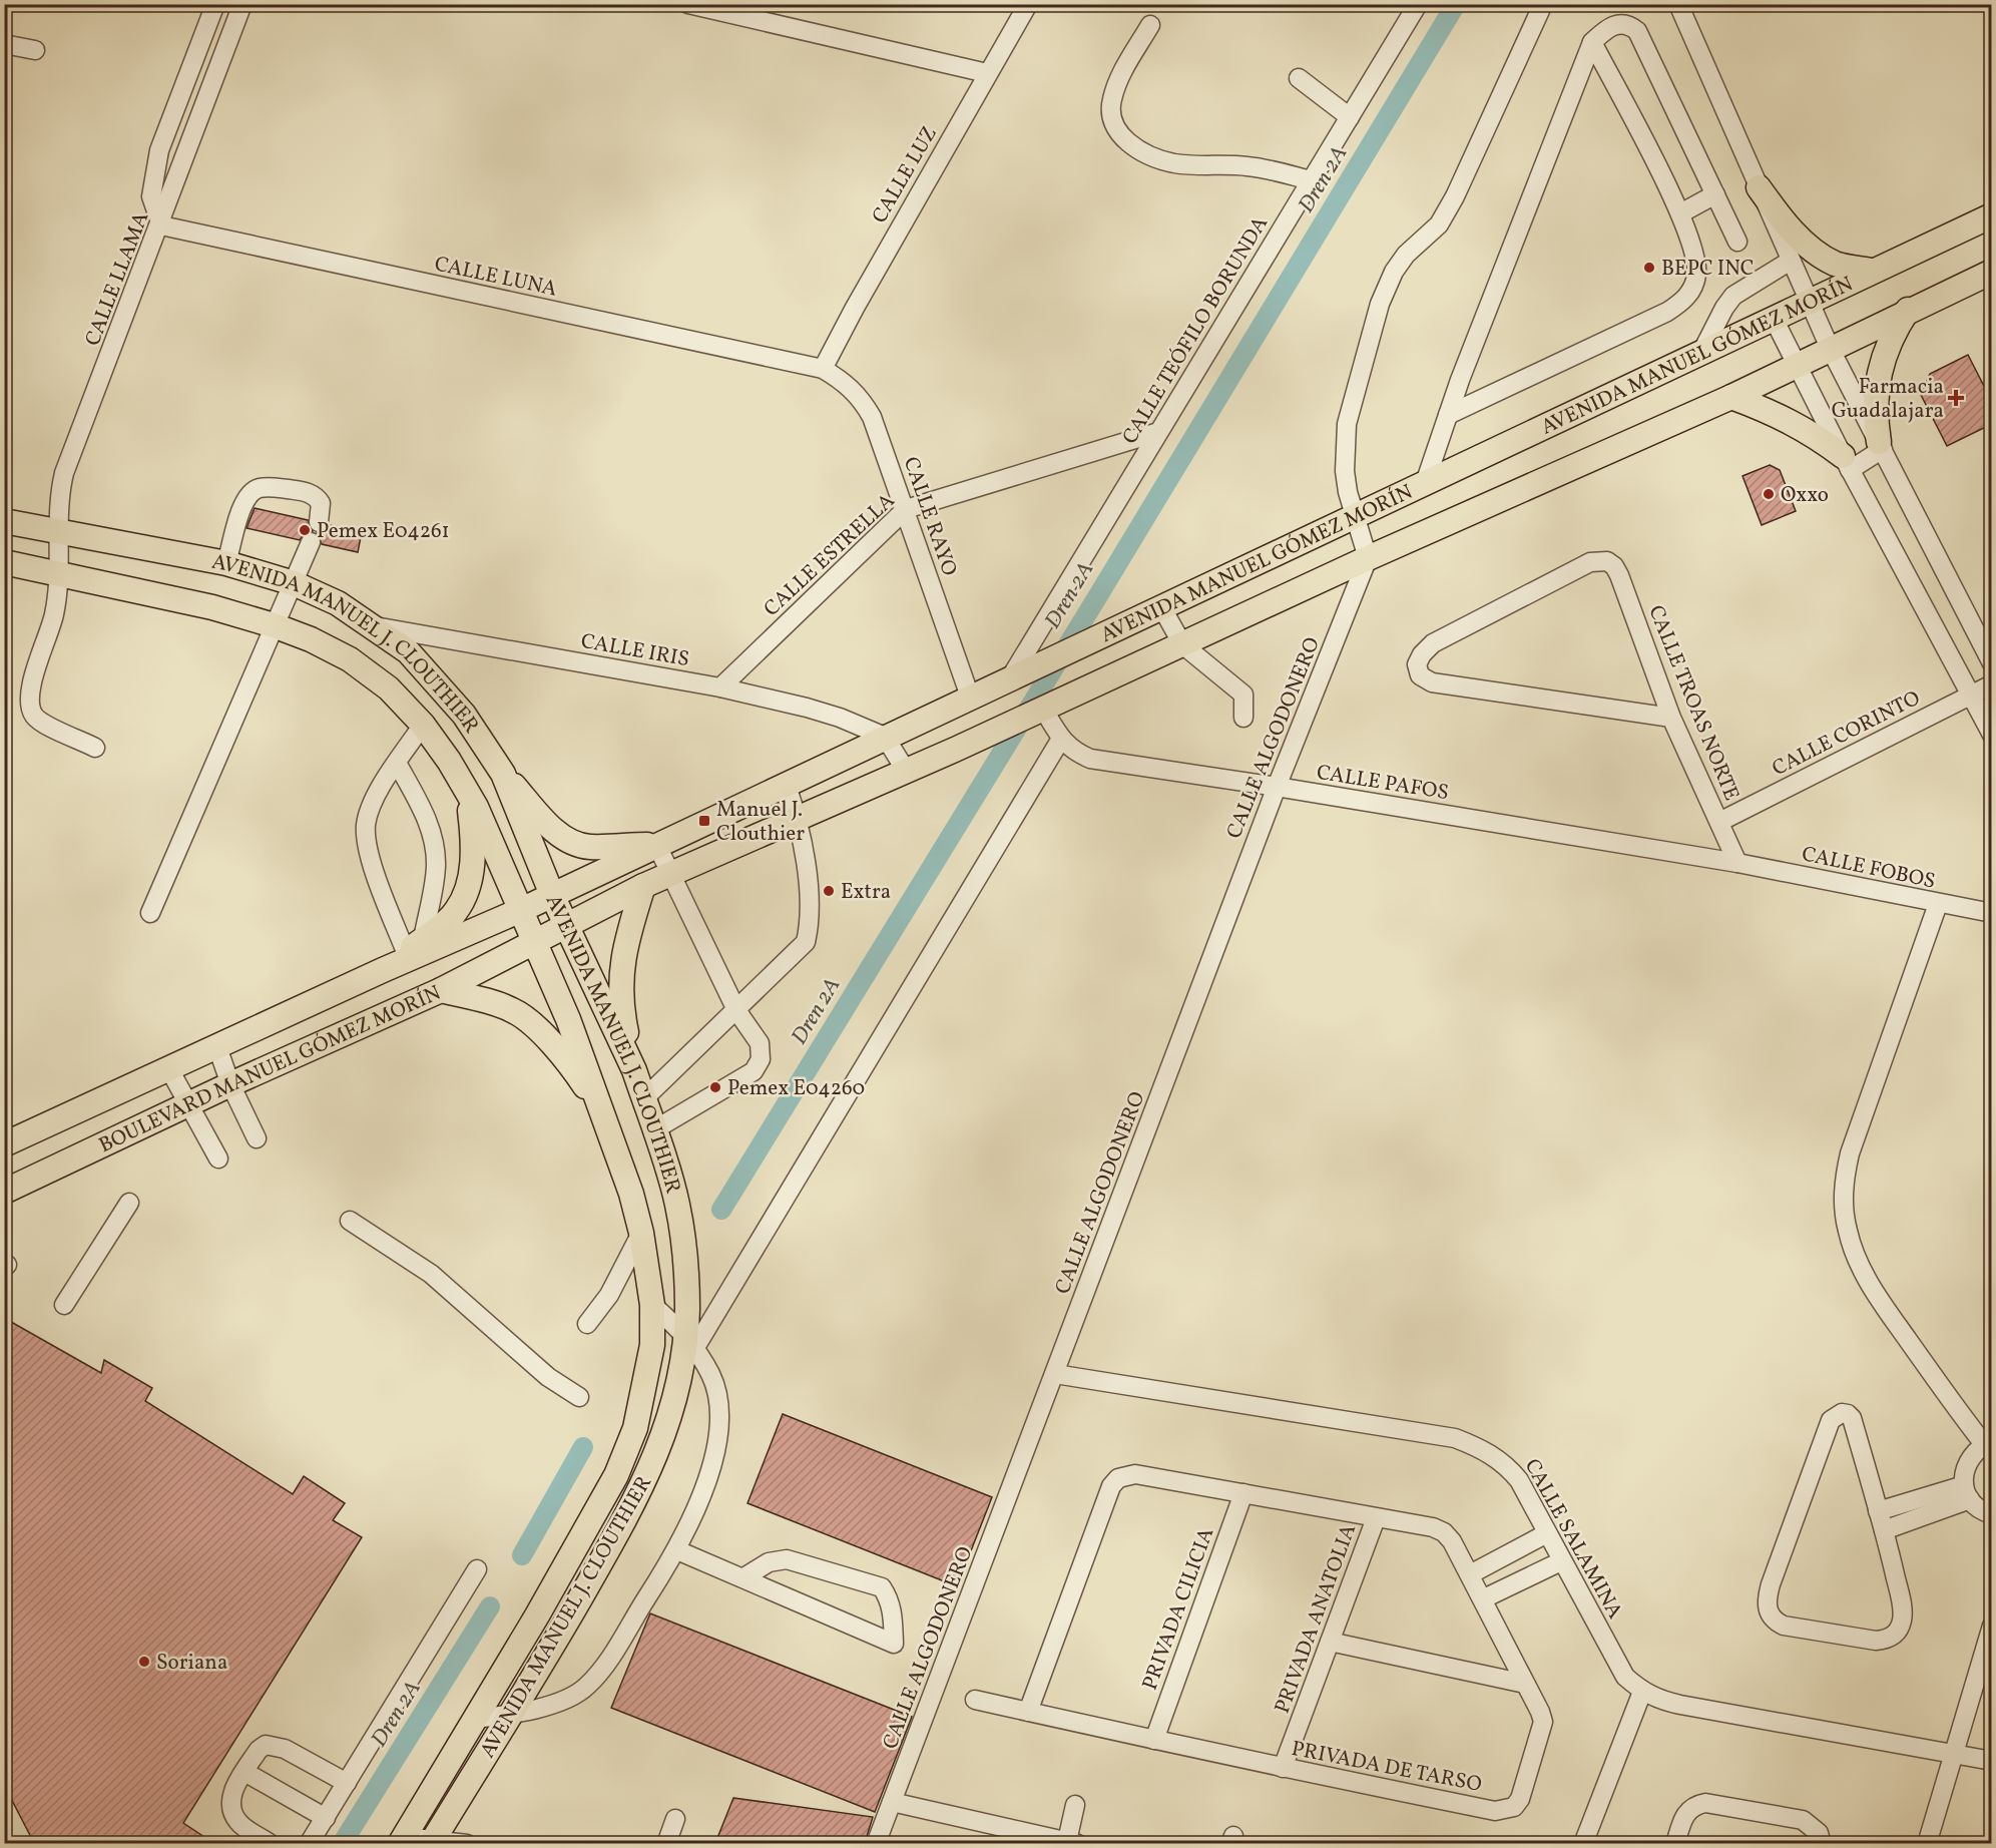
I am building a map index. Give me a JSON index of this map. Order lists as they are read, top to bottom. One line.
{"streets":{"main road":["AVENIDA MANUEL GÓMEZ MORÍN","AVENIDA MANUEL J. CLOUTHIER","BOULEVARD MANUEL GÓMEZ MORÍN"],"street":["CALLE LUZ","CALLE LUNA","CALLE LLAMA","CALLE TEÓFILO BORUNDA","CALLE RAYO","CALLE ESTRELLA","CALLE IRIS","CALLE TROAS NORTE","CALLE CORINTO","CALLE ALGODONERO","CALLE PAFOS","CALLE FOBOS","CALLE SALAMINA","PRIVADA CILICIA","PRIVADA ANATOLIA","PRIVADA DE TARSO"]},"crossings":[["CALLE LUZ","CALLE LUNA"],["CALLE LUZ","CALLE RAYO"],["CALLE LUNA","CALLE LLAMA"],["CALLE LUNA","CALLE RAYO"],["CALLE LLAMA","AVENIDA MANUEL J. CLOUTHIER"],["CALLE TEÓFILO BORUNDA","AVENIDA MANUEL GÓMEZ MORÍN"],["CALLE TEÓFILO BORUNDA","CALLE ESTRELLA"],["AVENIDA MANUEL GÓMEZ MORÍN","CALLE RAYO"],["AVENIDA MANUEL GÓMEZ MORÍN","AVENIDA MANUEL J. CLOUTHIER"],["AVENIDA MANUEL GÓMEZ MORÍN","CALLE IRIS"],["AVENIDA MANUEL GÓMEZ MORÍN","CALLE ALGODONERO"],["AVENIDA MANUEL GÓMEZ MORÍN","CALLE PAFOS"],["AVENIDA MANUEL GÓMEZ MORÍN","BOULEVARD MANUEL GÓMEZ MORÍN"],["CALLE RAYO","CALLE ESTRELLA"],["CALLE ESTRELLA","CALLE IRIS"],["AVENIDA MANUEL J. CLOUTHIER","CALLE IRIS"],["AVENIDA MANUEL J. CLOUTHIER","BOULEVARD MANUEL GÓMEZ MORÍN"],["CALLE TROAS NORTE","CALLE CORINTO"],["CALLE TROAS NORTE","CALLE PAFOS"],["CALLE TROAS NORTE","CALLE FOBOS"],["CALLE ALGODONERO","CALLE PAFOS"],["CALLE ALGODONERO","CALLE SALAMINA"],["CALLE PAFOS","CALLE FOBOS"],["PRIVADA CILICIA","PRIVADA DE TARSO"],["PRIVADA ANATOLIA","PRIVADA DE TARSO"]],"water":["Dren 2A"],"places":{"other":["BEPC INC","Oxxo","Pemex E04261","Extra","Pemex E04260","Soriana"],"health":["Farmacia Guadalajara"],"transit":["Manuel J. Clouthier"]}}
